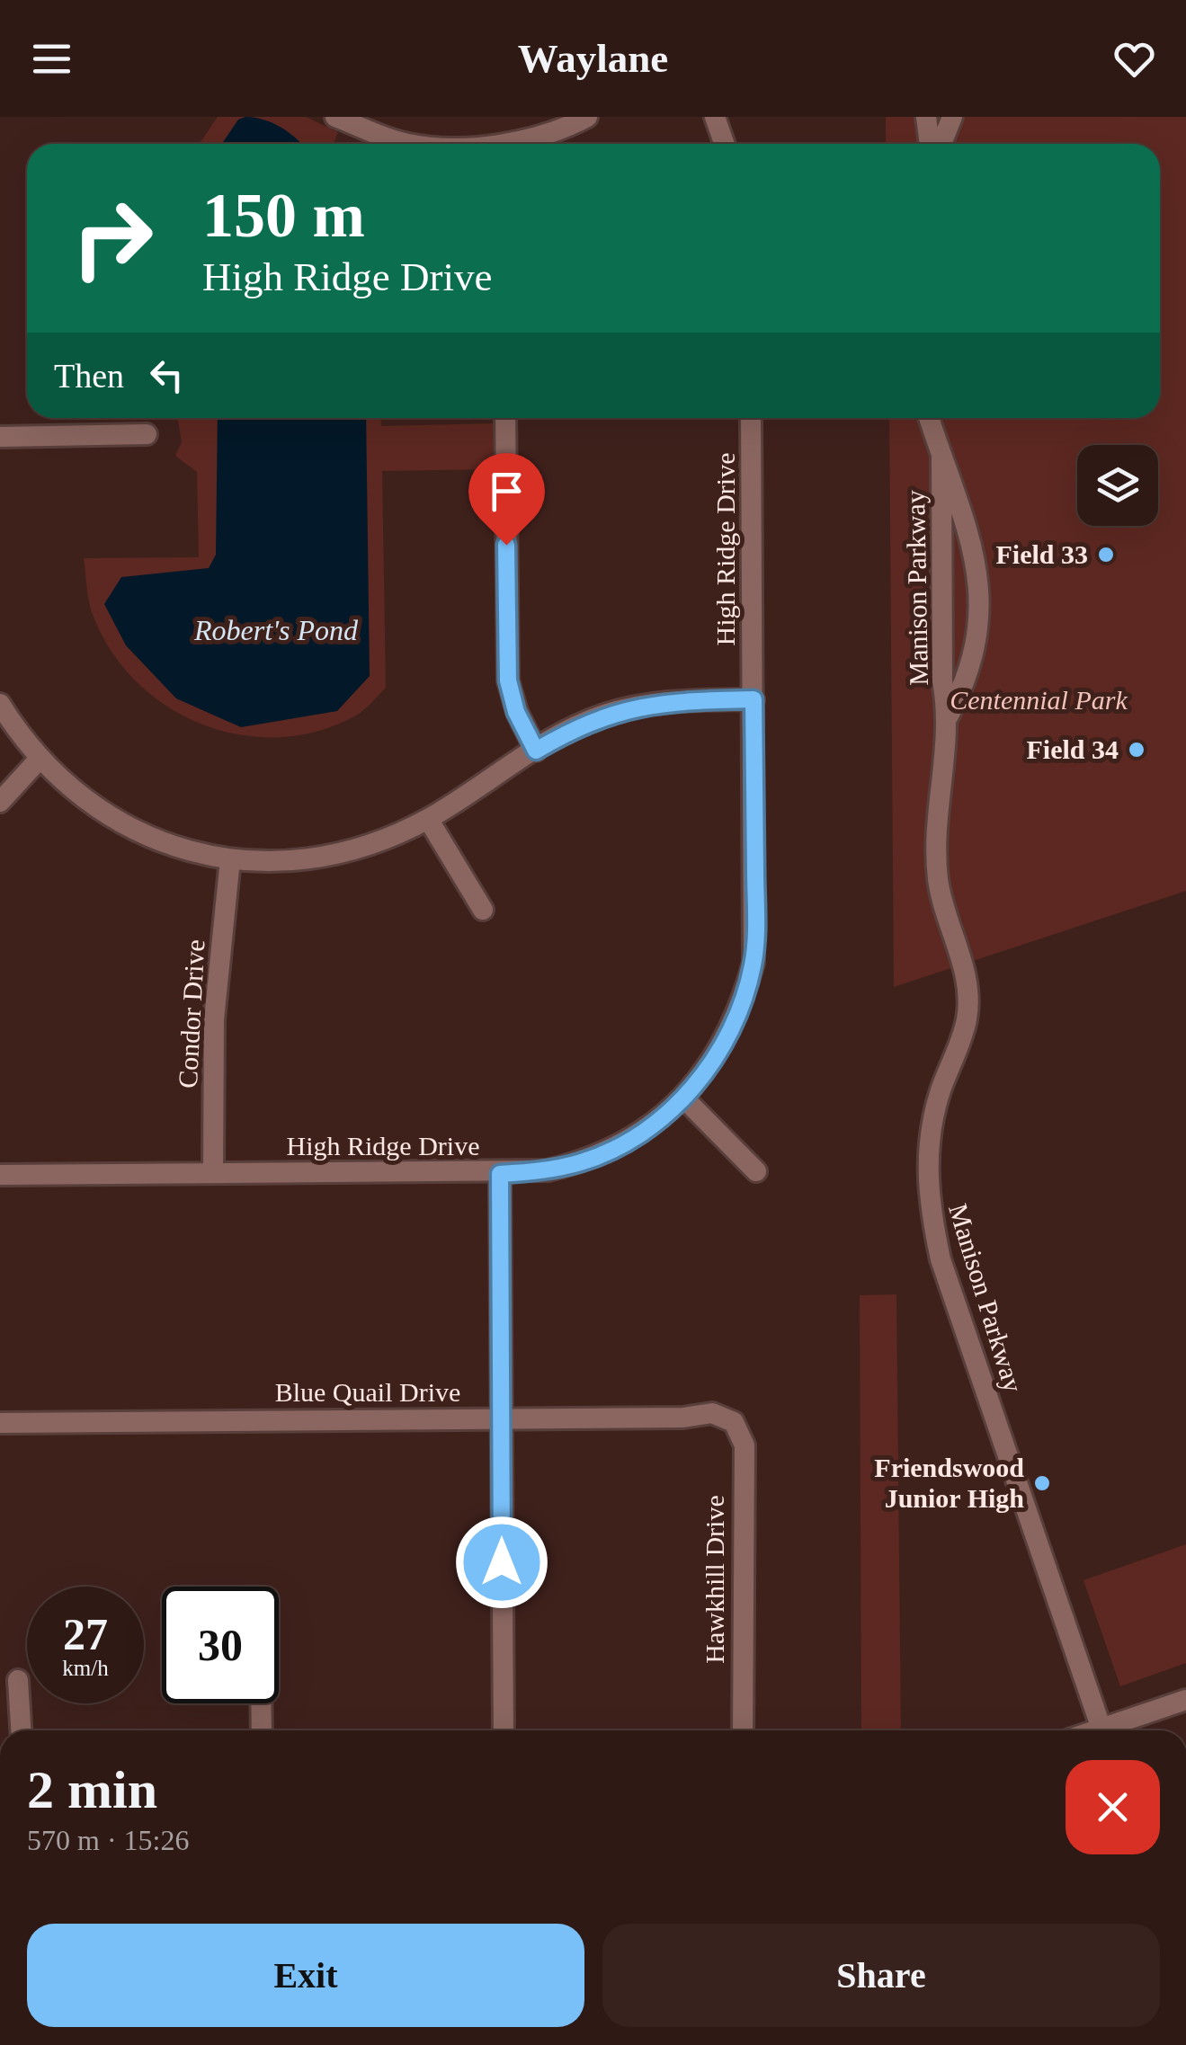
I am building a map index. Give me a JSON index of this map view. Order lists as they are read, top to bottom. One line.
{"streets":{"street":["High Ridge Drive","Manison Parkway","Condor Drive","Blue Quail Drive","Hawkhill Drive"]},"crossings":[["High Ridge Drive","Condor Drive"],["Blue Quail Drive","Hawkhill Drive"]],"water":["Robert's Pond"],"parks":["Centennial Park"],"places":["Field 33","Field 34","Friendswood Junior High"],"page":{"header":"Waylane","turn":["150 m","High Ridge Drive"],"then":"Then","speed":"27 km/h","limit":"30","heading":["2 min","570 m · 15:26"],"buttons":["Exit","Share"]}}
